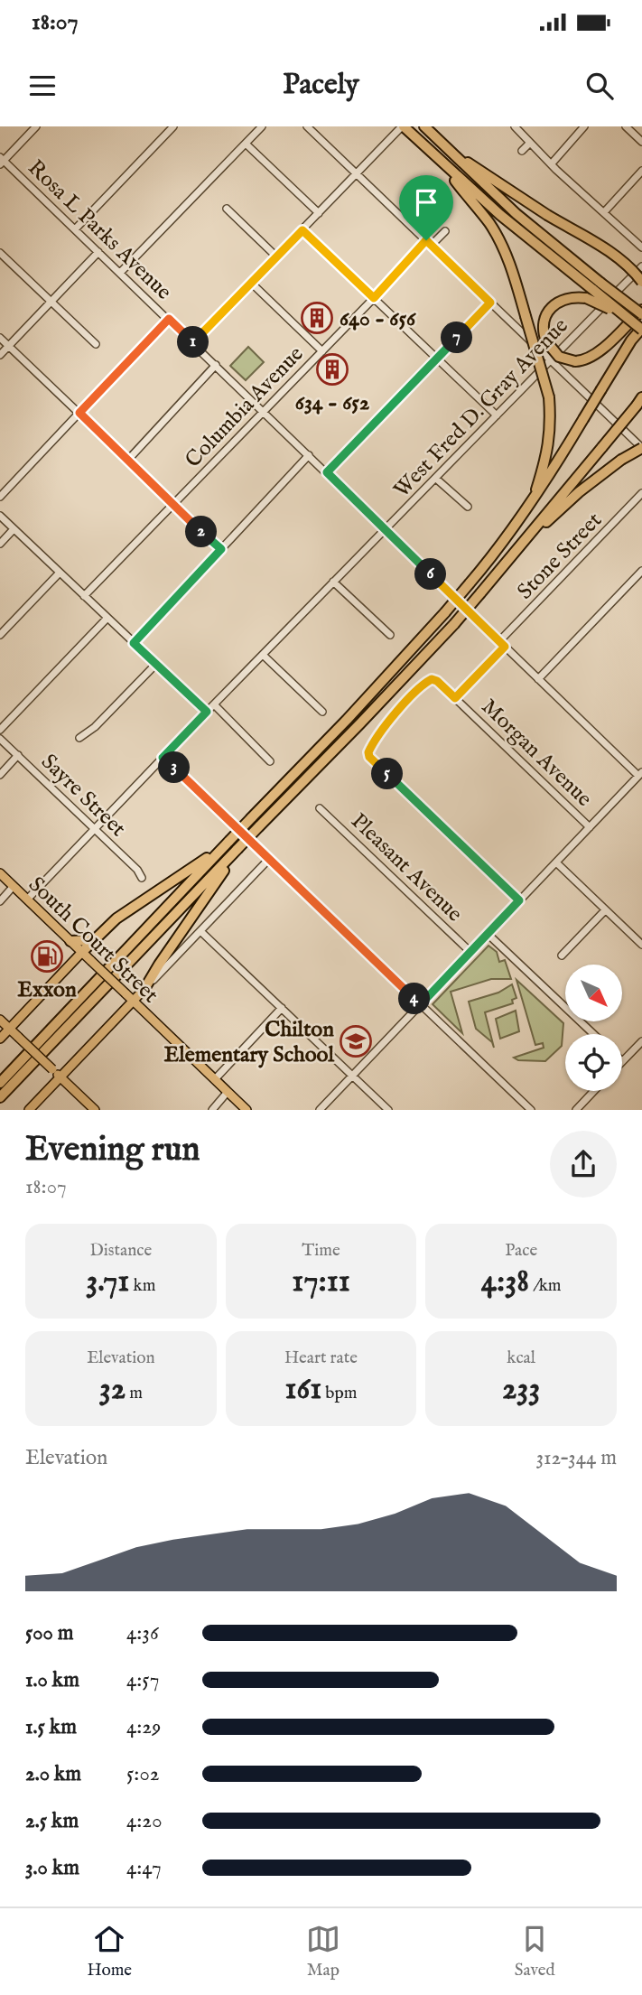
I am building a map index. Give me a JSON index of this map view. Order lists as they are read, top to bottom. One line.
{"streets":{"main road":["South Court Street"],"street":["Rosa L Parks Avenue","Columbia Avenue","West Fred D. Gray Avenue","Stone Street","Morgan Avenue","Sayre Street","Pleasant Avenue"]},"crossings":[["Rosa L Parks Avenue","Columbia Avenue"],["Rosa L Parks Avenue","West Fred D. Gray Avenue"],["Rosa L Parks Avenue","Stone Street"],["West Fred D. Gray Avenue","Sayre Street"],["West Fred D. Gray Avenue","South Court Street"],["Stone Street","Morgan Avenue"]],"places":{"building":["640 - 656","634 - 652"],"fuel station":["Exxon"],"school or university":["Chilton Elementary School"]},"north":"bottom right","page":{"status":"18:07","header":"Pacely","pins":["7","1","2","6","3","5","4"],"heading":["Evening run","18:07"],"stats":[["Distance","3.71 km"],["Time","17:11"],["Pace","4:38 /km"],["Elevation","32 m"],["Heart rate","161 bpm"],["kcal","233"]],"chart":["Elevation","312–344 m"],"list":[{"name":"500 m","note":"4:36"},{"name":"1.0 km","note":"4:57"},{"name":"1.5 km","note":"4:29"},{"name":"2.0 km","note":"5:02"},{"name":"2.5 km","note":"4:20"},{"name":"3.0 km","note":"4:47"}],"tabs":["Home","Map","Saved"]}}
